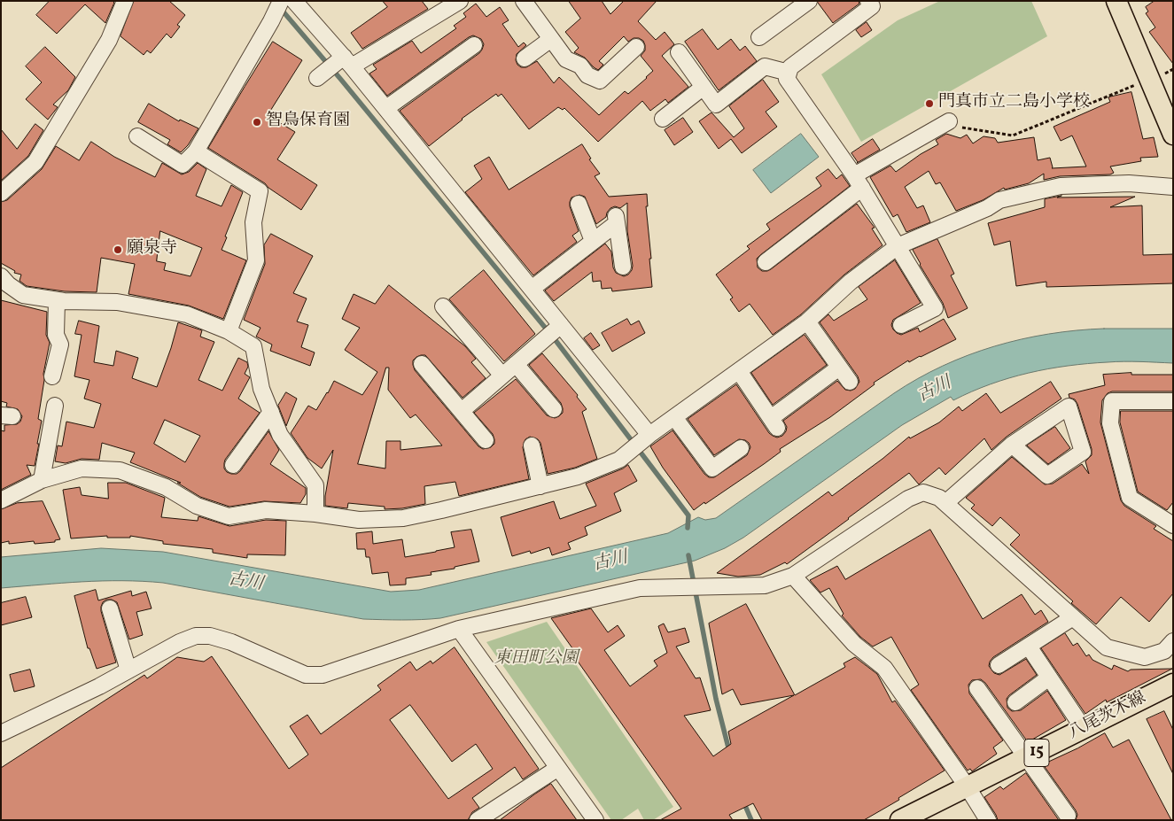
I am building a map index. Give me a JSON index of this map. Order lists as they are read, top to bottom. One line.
{"streets":{"main road":["八尾茨木線","15"]},"water":["古川"],"parks":["東田町公園"],"places":["門真市立二島小学校","智鳥保育園","願泉寺"]}
